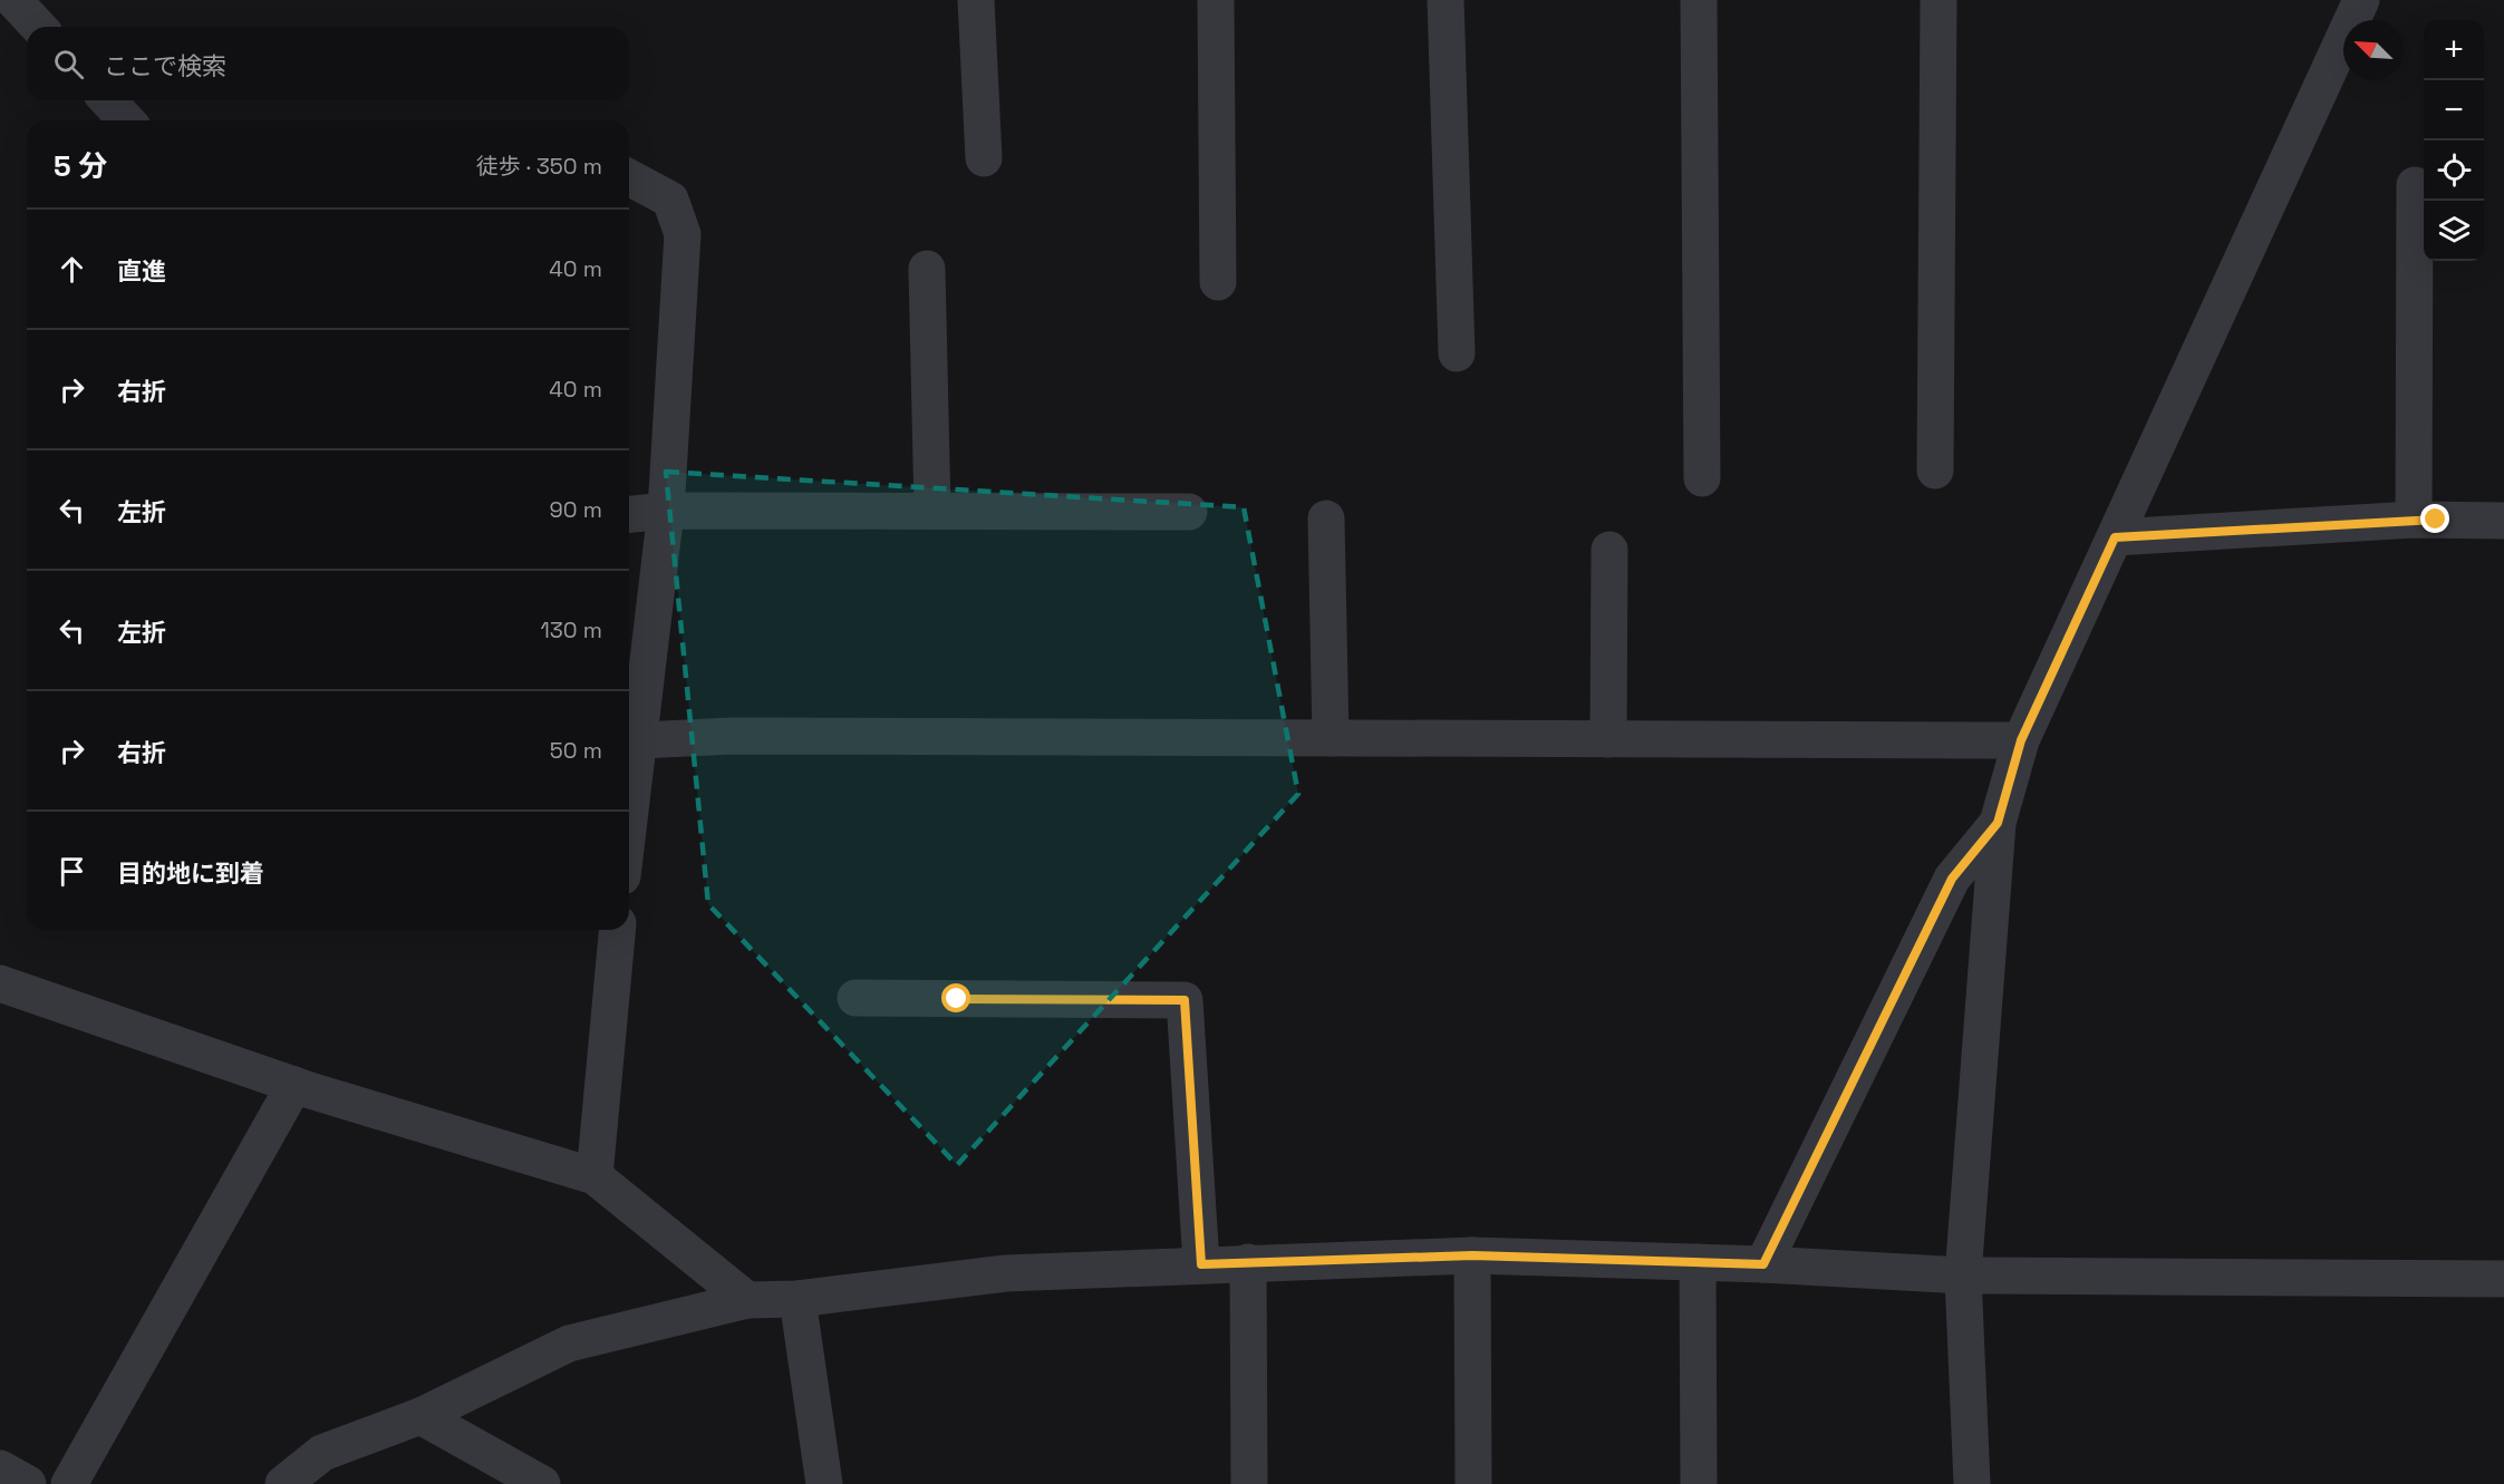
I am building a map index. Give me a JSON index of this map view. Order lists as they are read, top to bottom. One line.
{"north":"top left","page":{"map_buttons":["+","−"],"search":"ここで検索","heading":["5 分","徒歩 · 350 m"],"list":[["直進","40 m"],["右折","40 m"],["左折","90 m"],["左折","130 m"],["右折","50 m"],"目的地に到着"]}}
